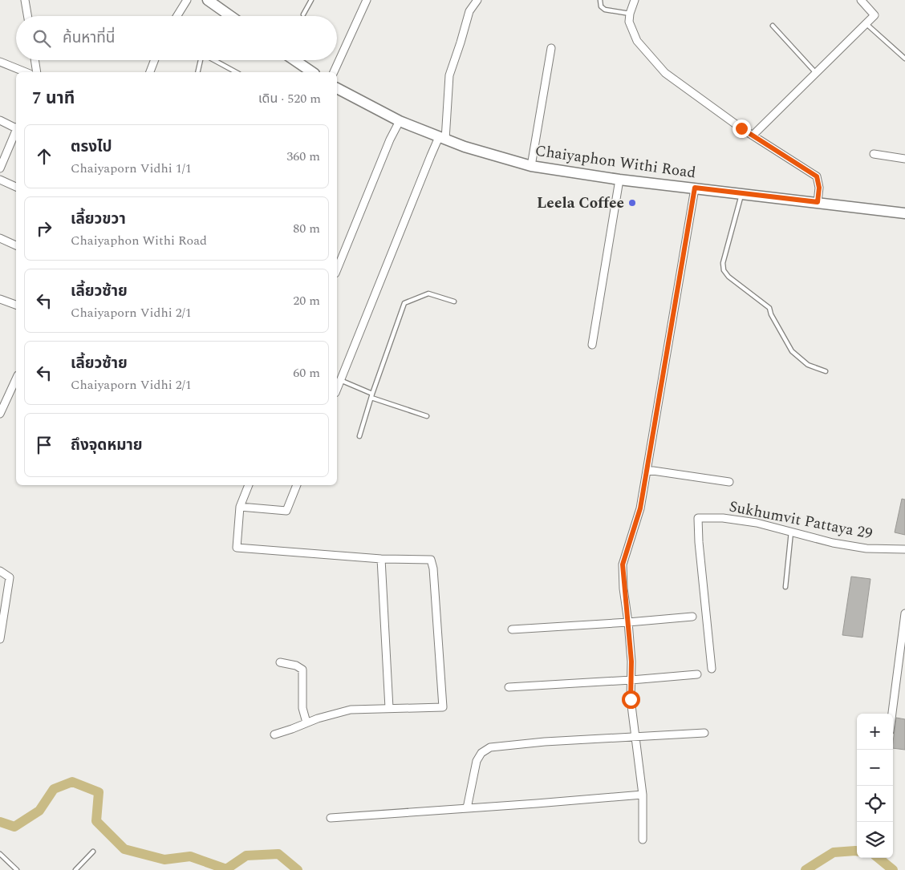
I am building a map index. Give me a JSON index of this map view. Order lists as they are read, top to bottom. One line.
{"streets":{"main road":["Chaiyaphon Withi Road"],"street":["Sukhumvit Pattaya 29"]},"places":["Leela Coffee"],"page":{"search":"ค้นหาที่นี่","heading":["7 นาที","เดิน · 520 m"],"list":[["ตรงไป","Chaiyaporn Vidhi 1/1","360 m"],["เลี้ยวขวา","Chaiyaphon Withi Road","80 m"],["เลี้ยวซ้าย","Chaiyaporn Vidhi 2/1","20 m"],["เลี้ยวซ้าย","Chaiyaporn Vidhi 2/1","60 m"],"ถึงจุดหมาย"],"map_buttons":["+","−"]}}
